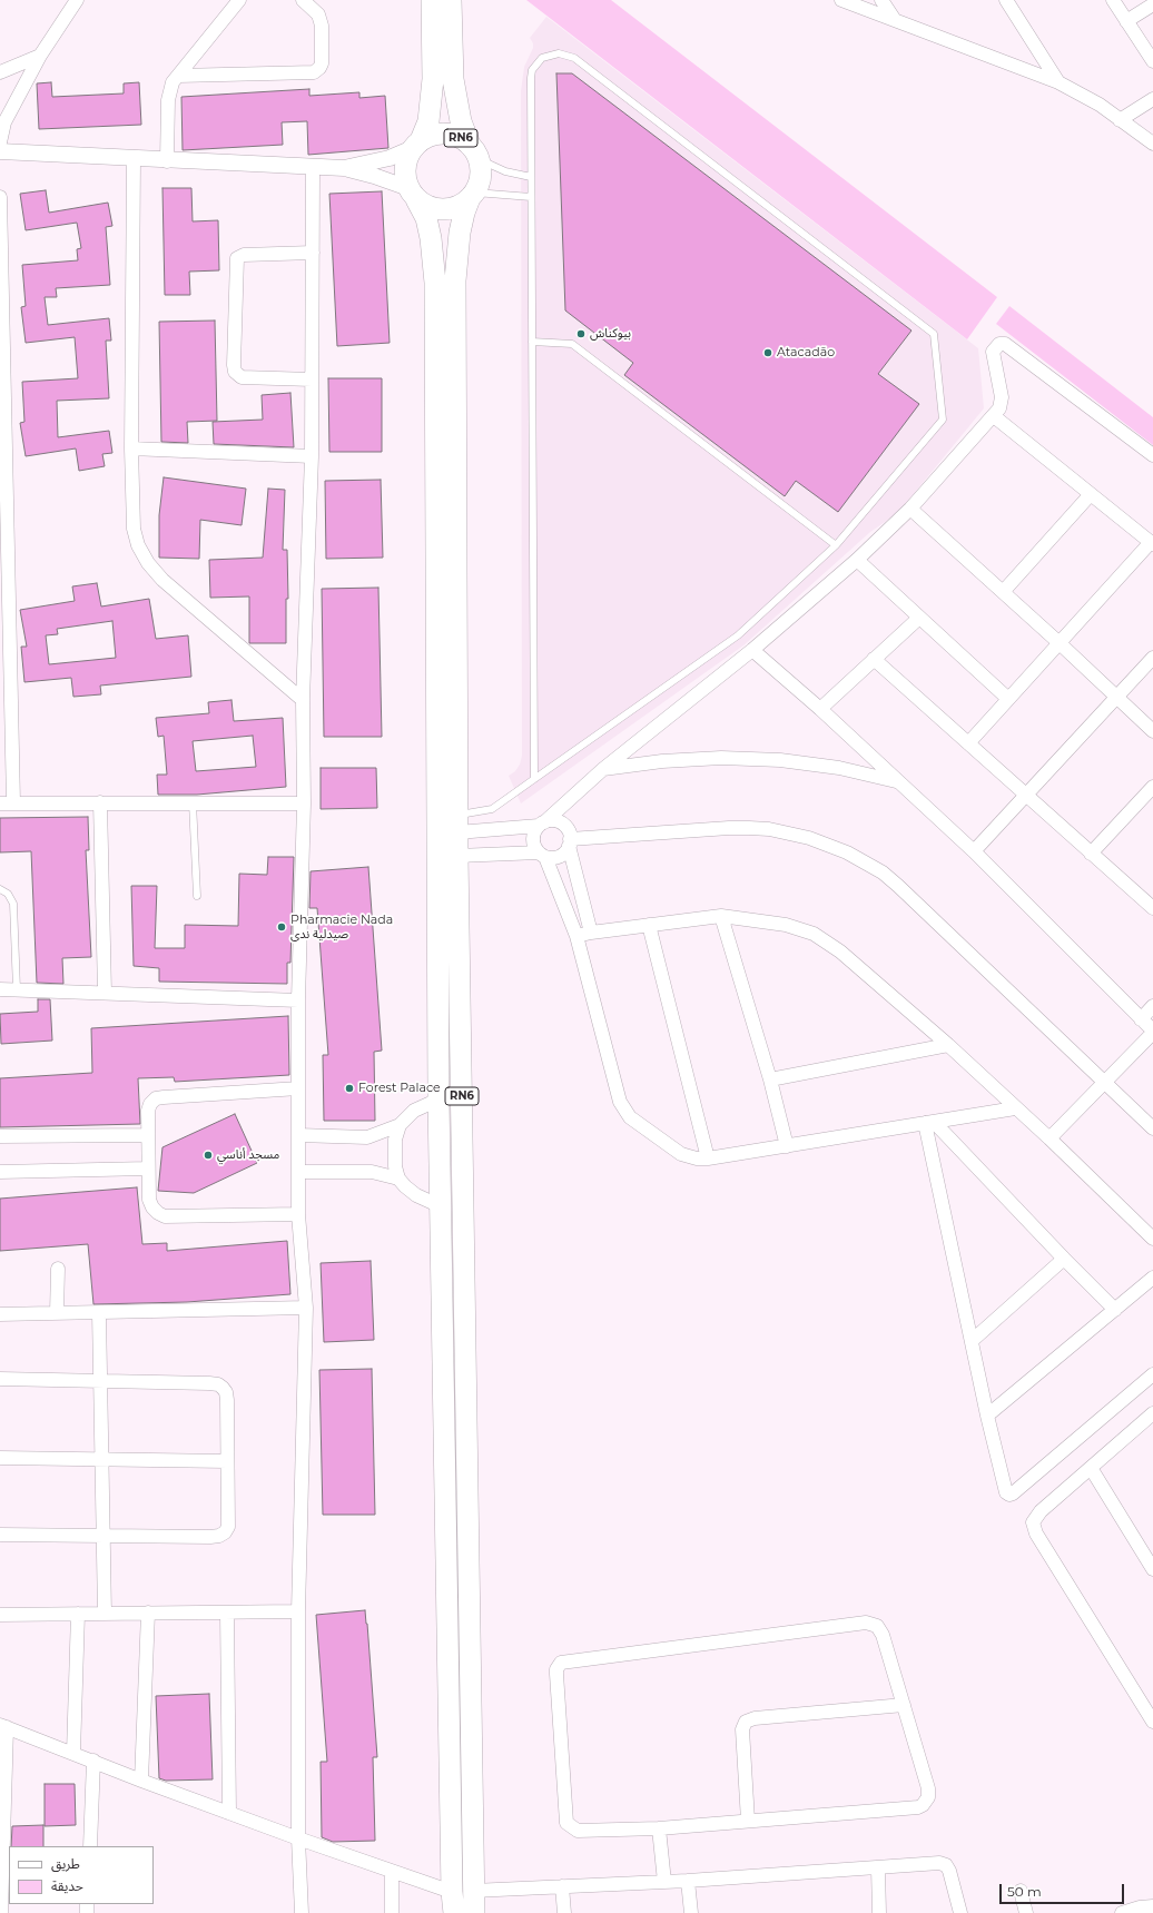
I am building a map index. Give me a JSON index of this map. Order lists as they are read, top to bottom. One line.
{"streets":{"highway":["RN6"]},"places":["بيوكناش","Atacadão","Pharmacie Nada صيدلية ندى","Forest Palace","مسجد أناسي"],"legend":["طريق","حديقة"],"scale_bar":"50 m"}
